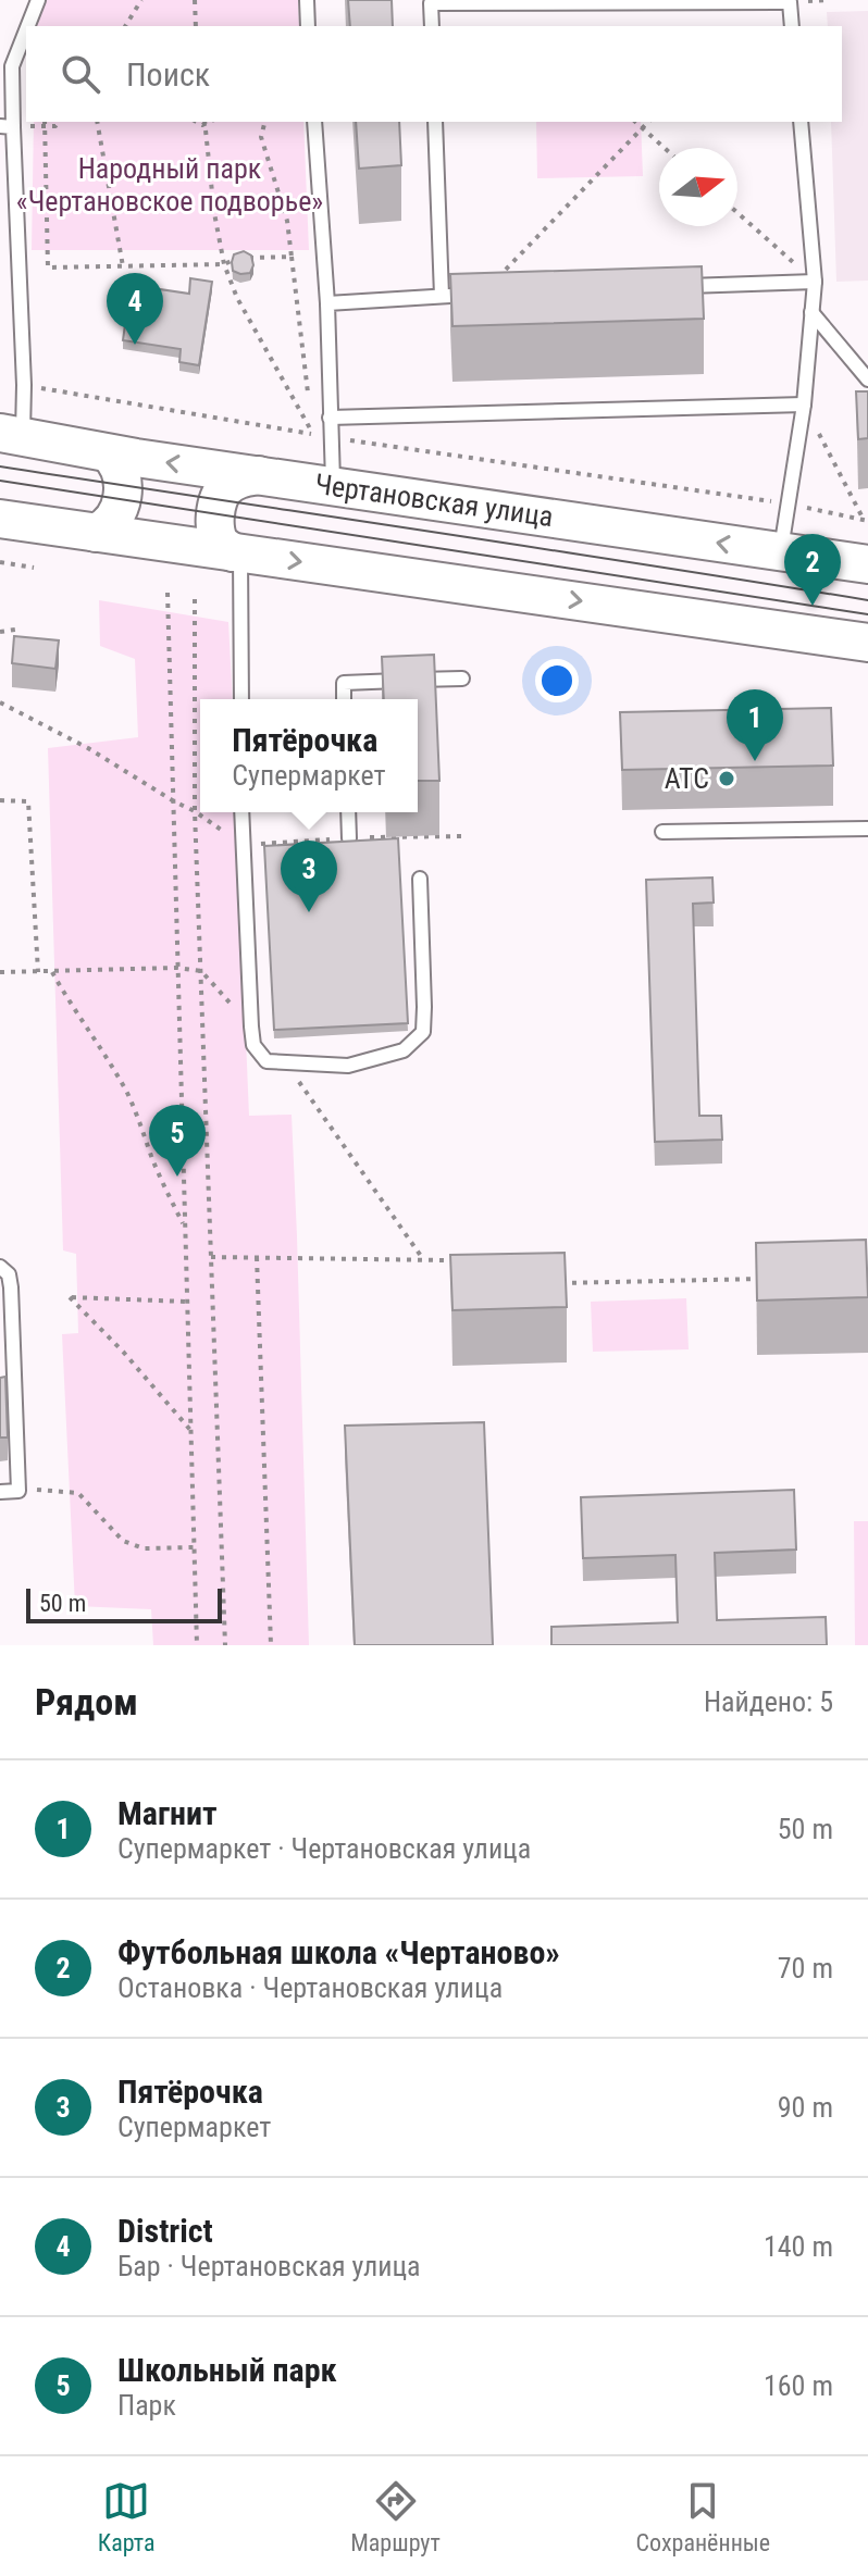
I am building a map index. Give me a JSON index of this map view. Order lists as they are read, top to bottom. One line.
{"streets":{"main road":["Чертановская улица"]},"parks":["Народный парк «Чертановское подворье»"],"places":["АТС"],"scale_bar":"50 m","north":"right","page":{"search":"Поиск","pins":["4","2","1","3","5"],"popup":["Пятёрочка","Супермаркет"],"scale":"50 m","heading":["Рядом","Найдено: 5"],"list":[{"mark":"1","name":"Магнит","note":"Супермаркет · Чертановская улица","value":"50 m"},{"mark":"2","name":"Футбольная школа «Чертаново»","note":"Остановка · Чертановская улица","value":"70 m"},{"mark":"3","name":"Пятёрочка","note":"Супермаркет","value":"90 m"},{"mark":"4","name":"District","note":"Бар · Чертановская улица","value":"140 m"},{"mark":"5","name":"Школьный парк","note":"Парк","value":"160 m"}],"nav":["Карта","Маршрут","Сохранённые"]}}
